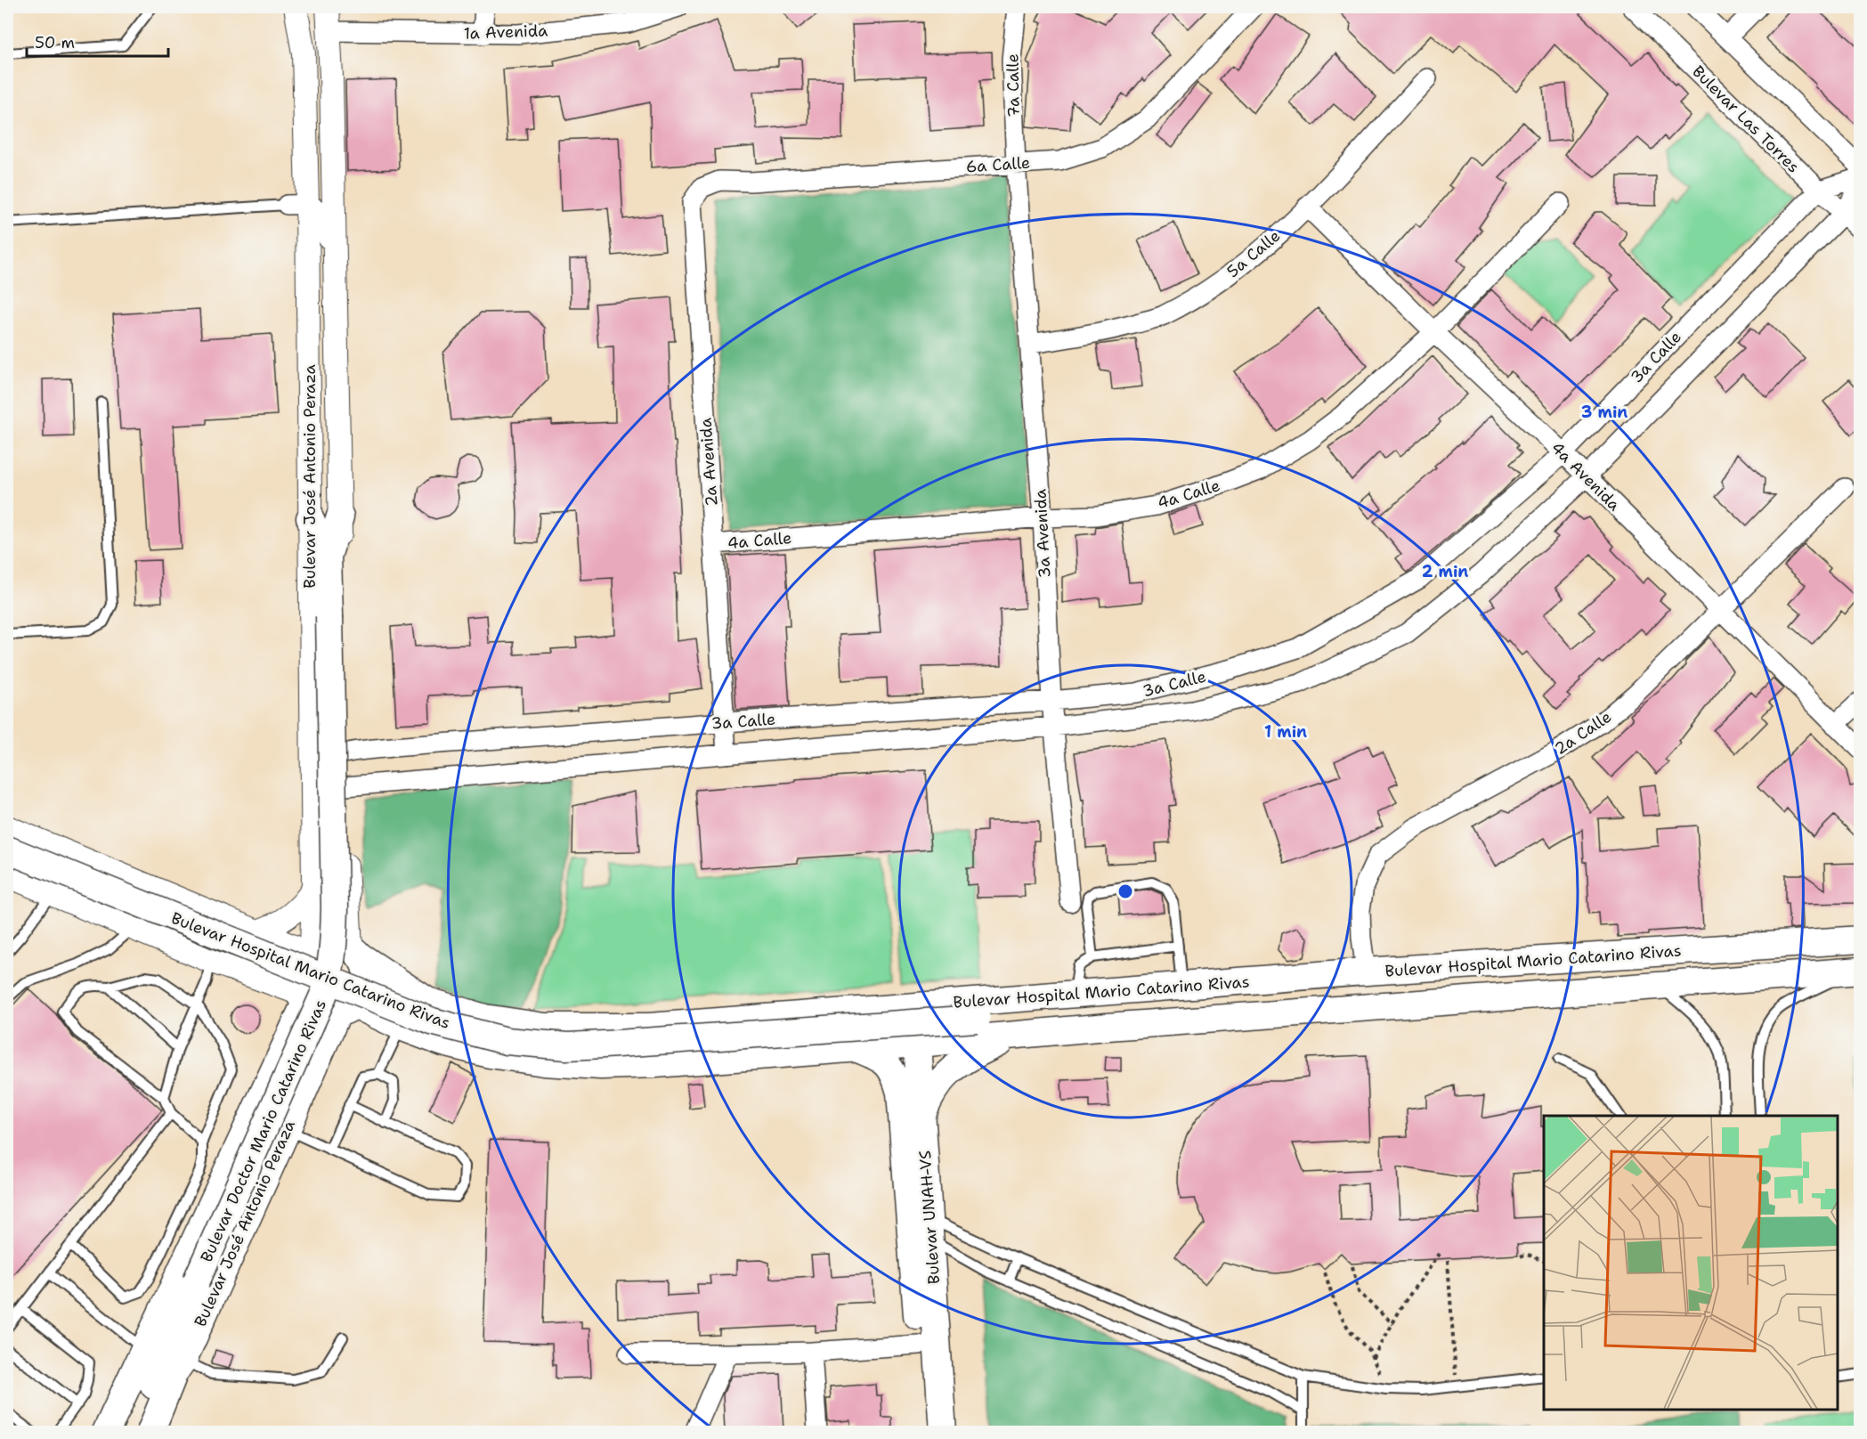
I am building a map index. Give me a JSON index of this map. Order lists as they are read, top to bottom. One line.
{"streets":{"main road":["Bulevar José Antonio Peraza","Bulevar Hospital Mario Catarino Rivas","Bulevar Doctor Mario Catarino Rivas","Bulevar UNAH-VS"],"street":["1a Avenida","7a Calle","Bulevar Las Torres","6a Calle","5a Calle","3a Calle","2a Avenida","4a Avenida","4a Calle","3a Avenida","2a Calle"]},"crossings":[["1a Avenida","Bulevar José Antonio Peraza"],["7a Calle","6a Calle"],["7a Calle","3a Avenida"],["Bulevar Las Torres","3a Calle"],["6a Calle","2a Avenida"],["6a Calle","3a Avenida"],["5a Calle","4a Avenida"],["5a Calle","3a Avenida"],["3a Calle","2a Avenida"],["3a Calle","Bulevar José Antonio Peraza"],["3a Calle","4a Avenida"],["3a Calle","3a Avenida"],["2a Avenida","4a Calle"],["Bulevar José Antonio Peraza","Bulevar Hospital Mario Catarino Rivas"],["4a Avenida","4a Calle"],["4a Avenida","2a Calle"],["4a Calle","3a Avenida"],["2a Calle","Bulevar Hospital Mario Catarino Rivas"],["Bulevar Hospital Mario Catarino Rivas","Bulevar UNAH-VS"]],"scale_bar":"50 m","rings":["3 min","2 min","1 min"]}
